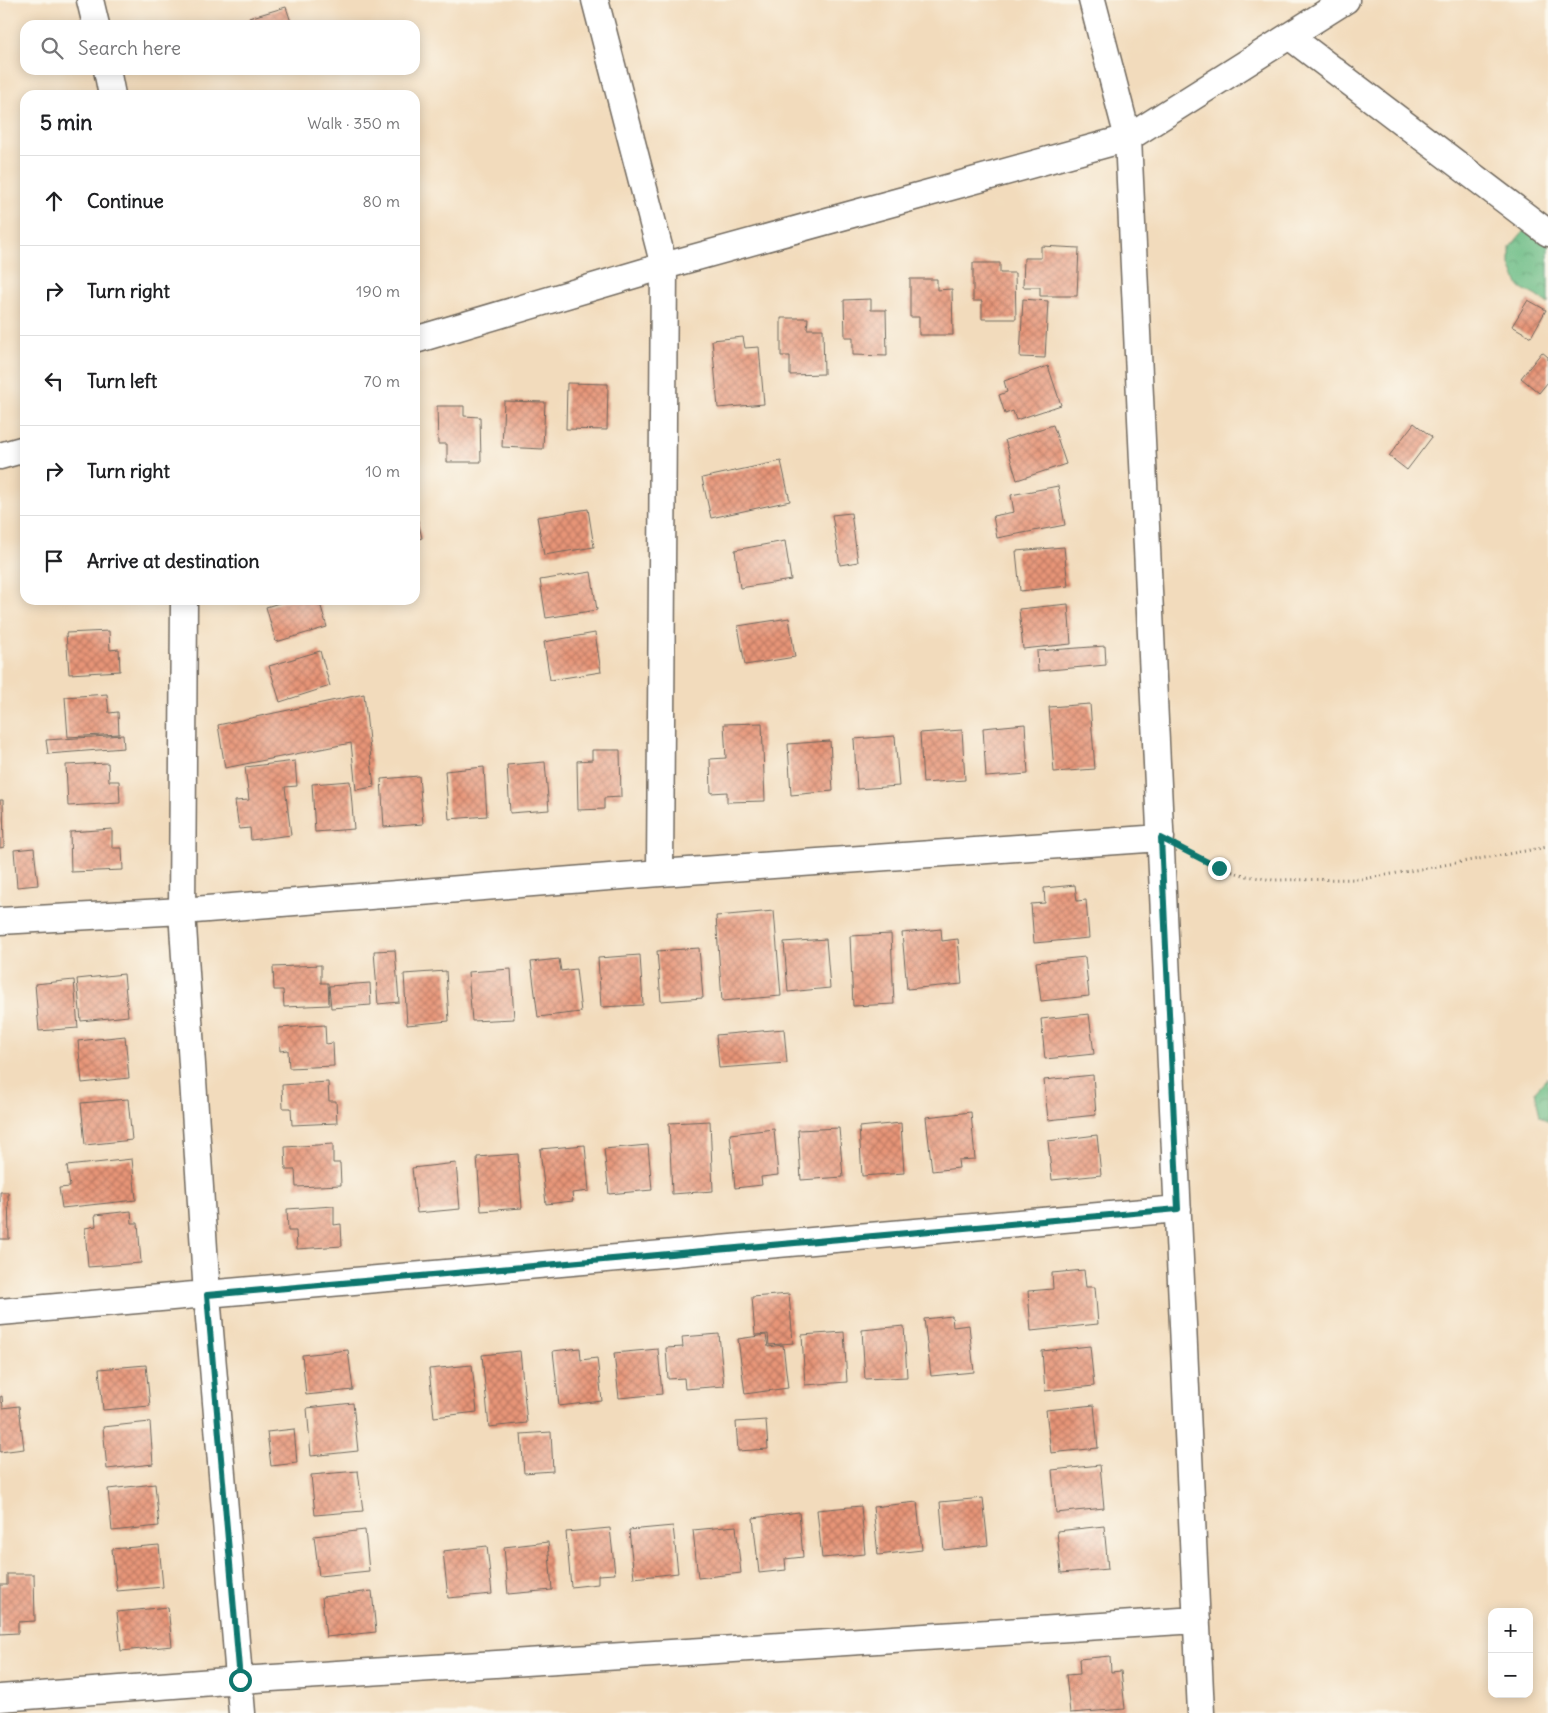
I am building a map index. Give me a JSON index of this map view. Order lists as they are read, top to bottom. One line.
{"page":{"search":"Search here","heading":["5 min","Walk · 350 m"],"list":[["Continue","80 m"],["Turn right","190 m"],["Turn left","70 m"],["Turn right","10 m"],"Arrive at destination"],"map_buttons":["+","−"]}}
